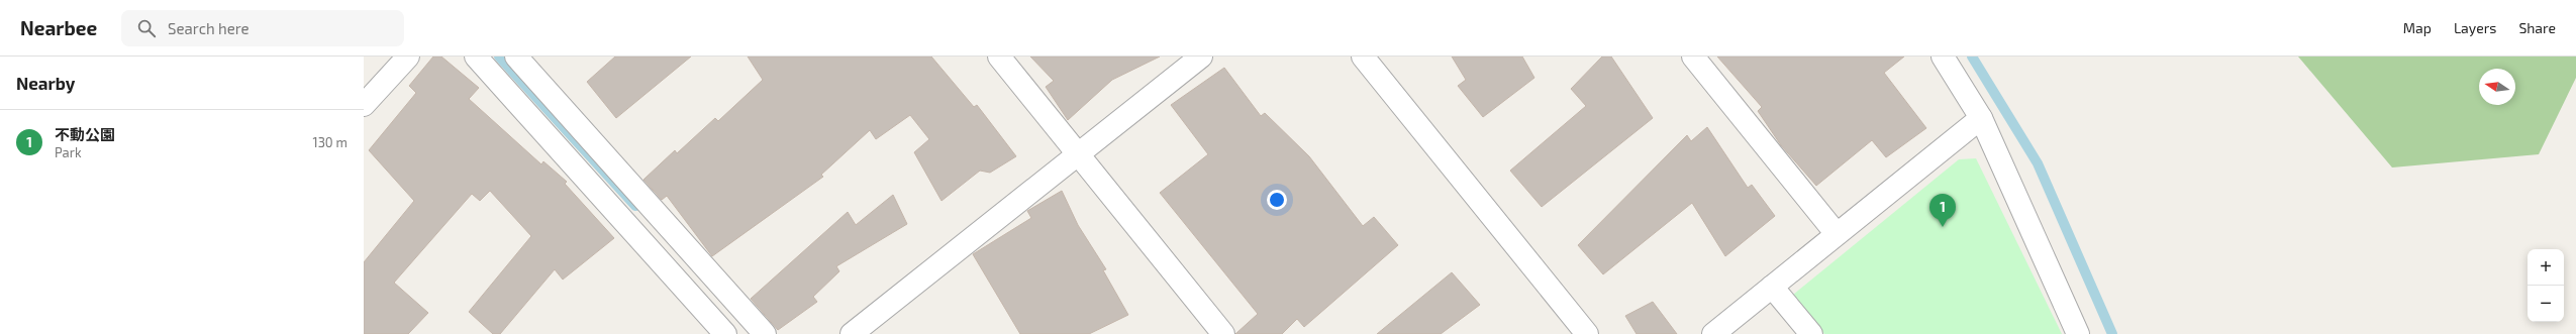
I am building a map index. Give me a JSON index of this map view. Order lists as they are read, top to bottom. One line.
{"north":"left","page":{"header":"Nearbee","search":"Search here","nav":["Map","Layers","Share"],"heading":"Nearby","list":[{"mark":"1","name":"不動公園","note":"Park","value":"130 m"}],"pins":"1","map_buttons":["+","−"]}}
